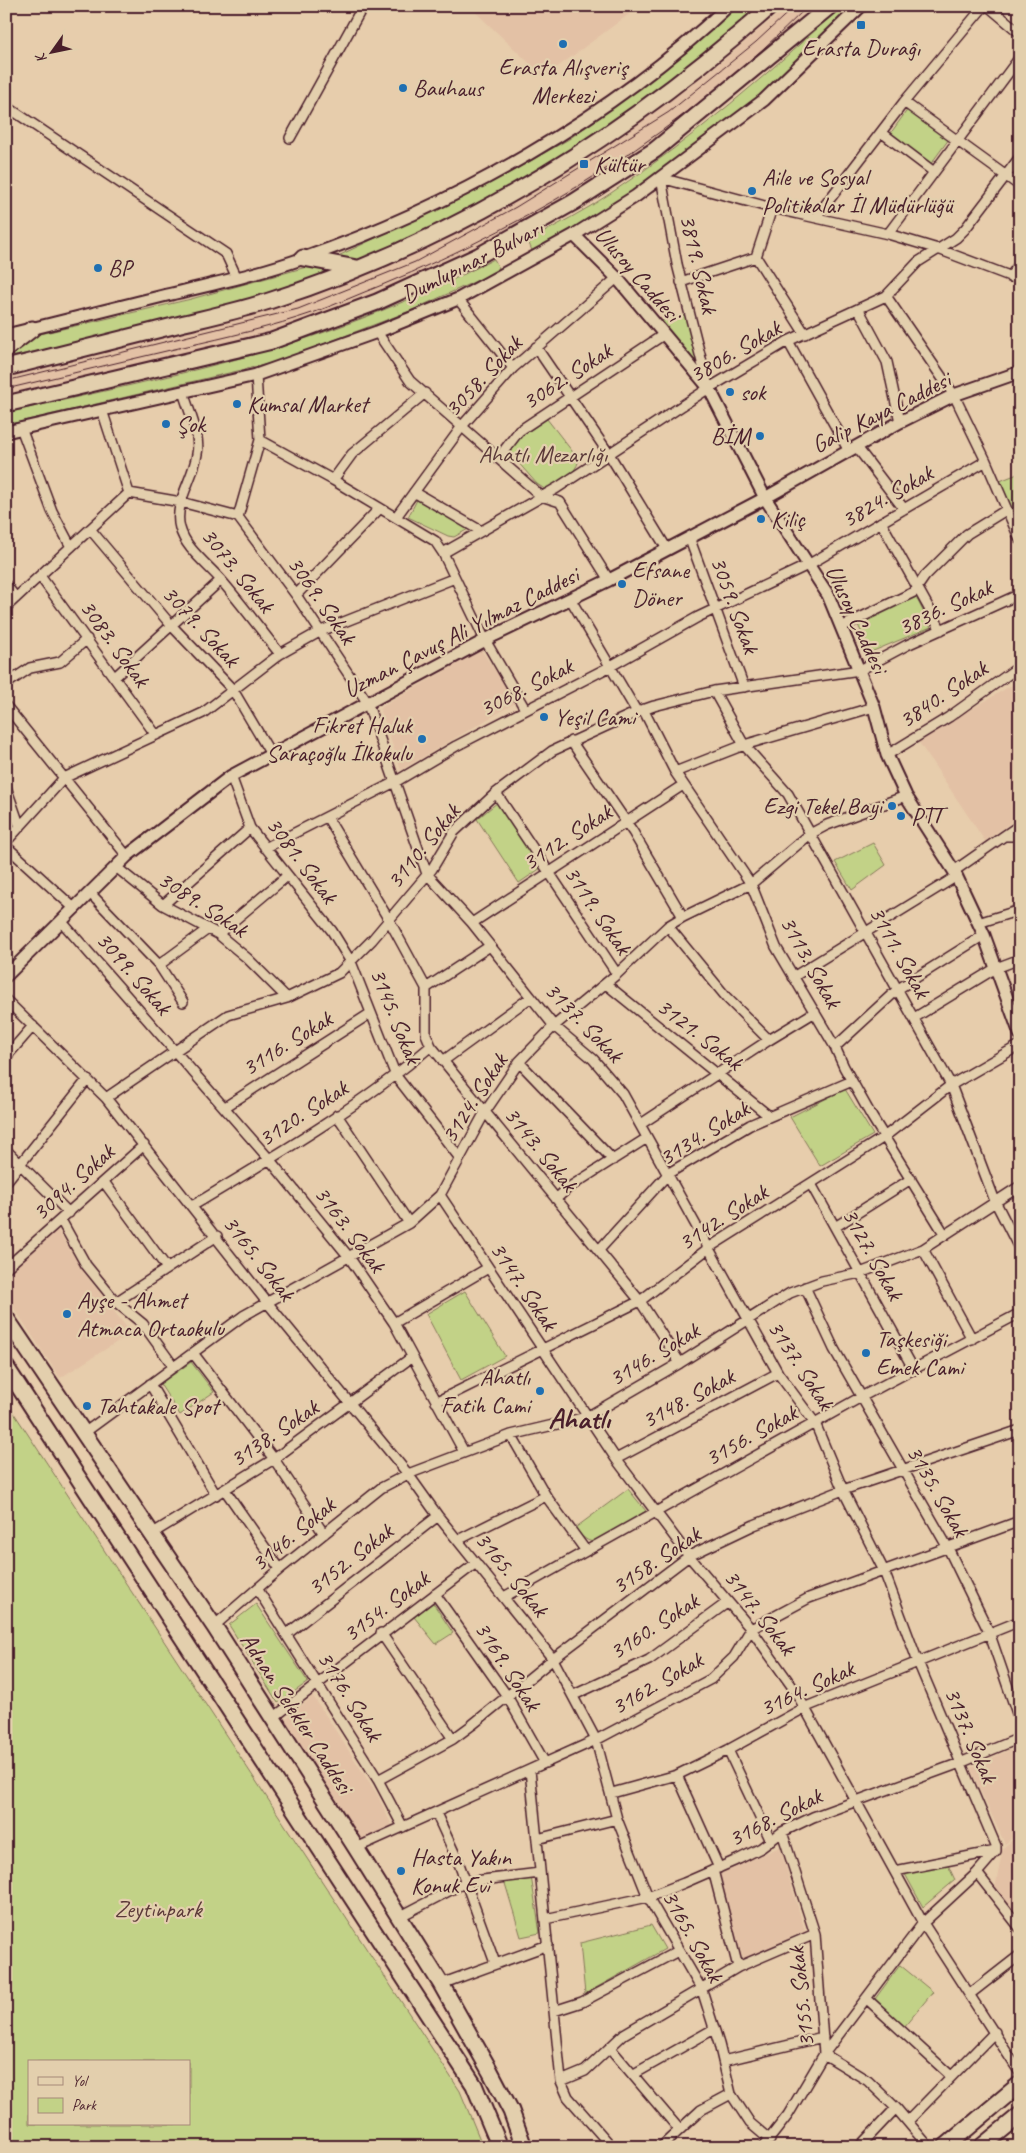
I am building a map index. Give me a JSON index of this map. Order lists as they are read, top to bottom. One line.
{"streets":{"main road":["Dumlupınar Bulvarı","Adnan Selekler Caddesi"],"street":["3819. Sokak","Ulusoy Caddesi","3806. Sokak","3058. Sokak","3062. Sokak","Galip Kaya Caddesi","3824. Sokak","3073. Sokak","3069. Sokak","3059. Sokak","3836. Sokak","3079. Sokak","Uzman Çavuş Ali Yılmaz Caddesi","3083. Sokak","3068. Sokak","3840. Sokak","3112. Sokak","3110. Sokak","3081. Sokak","3089. Sokak","3119. Sokak","3111. Sokak","3113. Sokak","3099. Sokak","3145. Sokak","3137. Sokak","3121. Sokak","3116. Sokak","3124. Sokak","3120. Sokak","3134. Sokak","3143. Sokak","3094. Sokak","3142. Sokak","3163. Sokak","3127. Sokak","3165. Sokak","3147. Sokak","3146. Sokak","3148. Sokak","3138. Sokak","3156. Sokak","3135. Sokak","3152. Sokak","3158. Sokak","3154. Sokak","3160. Sokak","3169. Sokak","3162. Sokak","3164. Sokak","3176. Sokak","3168. Sokak","3155. Sokak"]},"crossings":[["Dumlupınar Bulvarı","3819. Sokak"],["Dumlupınar Bulvarı","Ulusoy Caddesi"],["Dumlupınar Bulvarı","3073. Sokak"],["3819. Sokak","Ulusoy Caddesi"],["3819. Sokak","3806. Sokak"],["Ulusoy Caddesi","3806. Sokak"],["Ulusoy Caddesi","3058. Sokak"],["Ulusoy Caddesi","3062. Sokak"],["Ulusoy Caddesi","Galip Kaya Caddesi"],["Ulusoy Caddesi","3824. Sokak"],["Ulusoy Caddesi","3836. Sokak"],["Ulusoy Caddesi","Uzman Çavuş Ali Yılmaz Caddesi"],["Ulusoy Caddesi","3068. Sokak"],["Ulusoy Caddesi","3840. Sokak"],["Ulusoy Caddesi","3110. Sokak"],["Ulusoy Caddesi","3124. Sokak"],["Galip Kaya Caddesi","Uzman Çavuş Ali Yılmaz Caddesi"],["3824. Sokak","3068. Sokak"],["3069. Sokak","Uzman Çavuş Ali Yılmaz Caddesi"],["3069. Sokak","3068. Sokak"],["3069. Sokak","3110. Sokak"],["3069. Sokak","3137. Sokak"],["3059. Sokak","Uzman Çavuş Ali Yılmaz Caddesi"],["3059. Sokak","3068. Sokak"],["3059. Sokak","3110. Sokak"],["3836. Sokak","3110. Sokak"],["3079. Sokak","Uzman Çavuş Ali Yılmaz Caddesi"],["Uzman Çavuş Ali Yılmaz Caddesi","3081. Sokak"],["Uzman Çavuş Ali Yılmaz Caddesi","3089. Sokak"],["Uzman Çavuş Ali Yılmaz Caddesi","3113. Sokak"],["Uzman Çavuş Ali Yılmaz Caddesi","3099. Sokak"],["3068. Sokak","3081. Sokak"],["3068. Sokak","3113. Sokak"],["3068. Sokak","3143. Sokak"],["3112. Sokak","3119. Sokak"],["3112. Sokak","3113. Sokak"],["3112. Sokak","3137. Sokak"],["3110. Sokak","3081. Sokak"],["3110. Sokak","3089. Sokak"],["3110. Sokak","3119. Sokak"],["3110. Sokak","3111. Sokak"],["3110. Sokak","3113. Sokak"],["3110. Sokak","3099. Sokak"],["3110. Sokak","3145. Sokak"],["3110. Sokak","3137. Sokak"],["3110. Sokak","3143. Sokak"],["3110. Sokak","3163. Sokak"],["3110. Sokak","3165. Sokak"],["3081. Sokak","3145. Sokak"],["3119. Sokak","3124. Sokak"],["3111. Sokak","3124. Sokak"],["3111. Sokak","3142. Sokak"],["3111. Sokak","3146. Sokak"],["3113. Sokak","3124. Sokak"],["3113. Sokak","3134. Sokak"],["3113. Sokak","3142. Sokak"],["3113. Sokak","3146. Sokak"],["3099. Sokak","3163. Sokak"],["3145. Sokak","3116. Sokak"],["3145. Sokak","3124. Sokak"],["3145. Sokak","3120. Sokak"],["3137. Sokak","3124. Sokak"],["3137. Sokak","3134. Sokak"],["3137. Sokak","3142. Sokak"],["3137. Sokak","3146. Sokak"],["3137. Sokak","3148. Sokak"],["3137. Sokak","3156. Sokak"],["3137. Sokak","3158. Sokak"],["3137. Sokak","3164. Sokak"],["3137. Sokak","3168. Sokak"],["3121. Sokak","3124. Sokak"],["3121. Sokak","3134. Sokak"],["3116. Sokak","3163. Sokak"],["3124. Sokak","3143. Sokak"],["3124. Sokak","3163. Sokak"],["3124. Sokak","3165. Sokak"],["3124. Sokak","3147. Sokak"],["3124. Sokak","Adnan Selekler Caddesi"],["3120. Sokak","3143. Sokak"],["3120. Sokak","3163. Sokak"],["3120. Sokak","3165. Sokak"],["3134. Sokak","3143. Sokak"],["3143. Sokak","3142. Sokak"],["3143. Sokak","3146. Sokak"],["3094. Sokak","3165. Sokak"],["3142. Sokak","3163. Sokak"],["3142. Sokak","3127. Sokak"],["3142. Sokak","3147. Sokak"],["3163. Sokak","3146. Sokak"],["3163. Sokak","3138. Sokak"],["3127. Sokak","3146. Sokak"],["3127. Sokak","3156. Sokak"],["3165. Sokak","3146. Sokak"],["3165. Sokak","3138. Sokak"],["3165. Sokak","3156. Sokak"],["3165. Sokak","3152. Sokak"],["3165. Sokak","3158. Sokak"],["3165. Sokak","3154. Sokak"],["3165. Sokak","3160. Sokak"],["3165. Sokak","3162. Sokak"],["3165. Sokak","3164. Sokak"],["3165. Sokak","3168. Sokak"],["3147. Sokak","3146. Sokak"],["3147. Sokak","3148. Sokak"],["3147. Sokak","3156. Sokak"],["3147. Sokak","3158. Sokak"],["3147. Sokak","3160. Sokak"],["3147. Sokak","3162. Sokak"],["3147. Sokak","3164. Sokak"],["3147. Sokak","3168. Sokak"],["3146. Sokak","3135. Sokak"],["3146. Sokak","3176. Sokak"],["3146. Sokak","Adnan Selekler Caddesi"],["3138. Sokak","Adnan Selekler Caddesi"],["3156. Sokak","3135. Sokak"],["3135. Sokak","3158. Sokak"],["3135. Sokak","3164. Sokak"],["3152. Sokak","3176. Sokak"],["3158. Sokak","3169. Sokak"],["3158. Sokak","3176. Sokak"],["3154. Sokak","3169. Sokak"],["3154. Sokak","3176. Sokak"],["3154. Sokak","Adnan Selekler Caddesi"],["3169. Sokak","3162. Sokak"],["3162. Sokak","3176. Sokak"],["3162. Sokak","Adnan Selekler Caddesi"],["3168. Sokak","3155. Sokak"]],"districts":["Ahatlı"],"parks":["Ahatlı Mezarlığı","Zeytinpark"],"places":{"transit":["Erasta Duraĝı","Kültür"],"other":["Erasta Alışveriş Merkezi","Bauhaus","Aile ve Sosyal Politikalar İl Müdürlüğü","BP","sok","Kumsal Market","Şok","BİM","Kiliç","Efsane Döner","Yeşil Cami","Fikret Haluk Saraçoğlu İlkokulu","Ezgi Tekel Bayi","PTT","Ayşe - Ahmet Atmaca Ortaokulu","Taşkesiği Emek Cami","Ahatlı Fatih Cami","Tahtakale Spot","Hasta Yakın Konuk Evi"]},"legend":["Yol","Park"],"north":"bottom left"}
